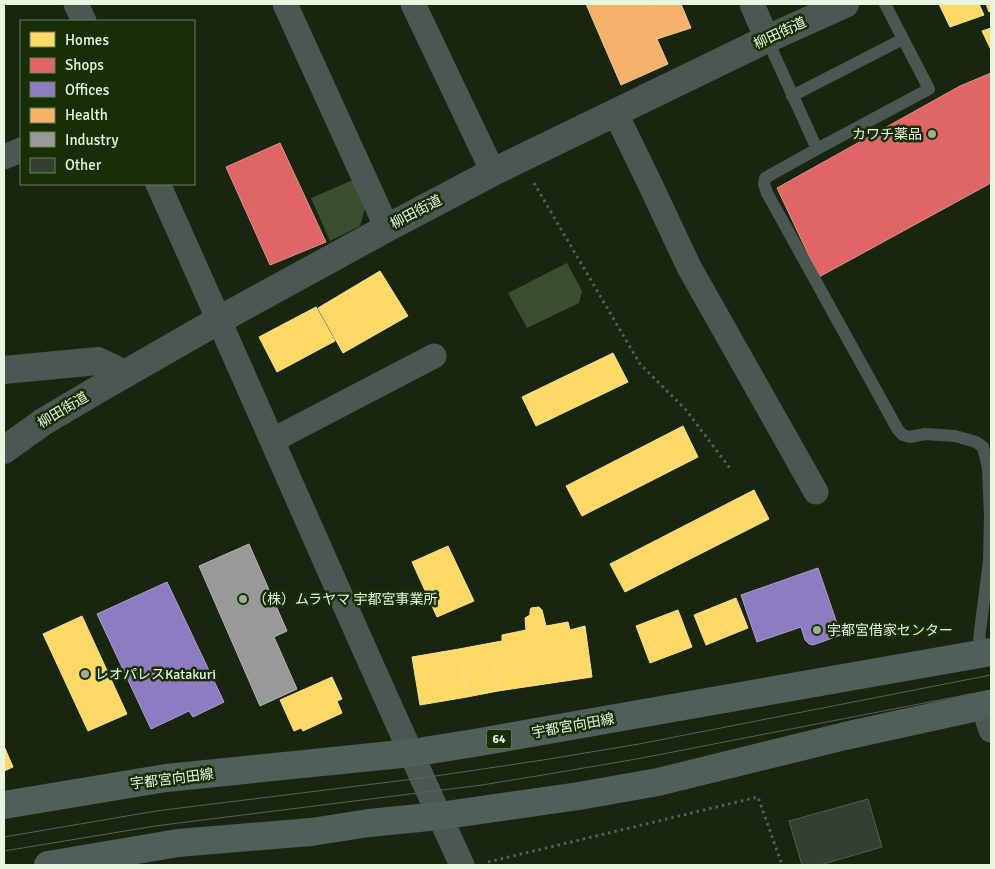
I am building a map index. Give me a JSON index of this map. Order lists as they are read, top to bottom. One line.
{"streets":{"main road":["宇都宮向田線","64"],"street":["柳田街道"]},"places":["カワチ薬品","（株）ムラヤマ 宇都宮事業所","宇都宮借家センター","レオパレスKatakuri"],"legend":["Homes","Shops","Offices","Health","Industry","Other"]}
